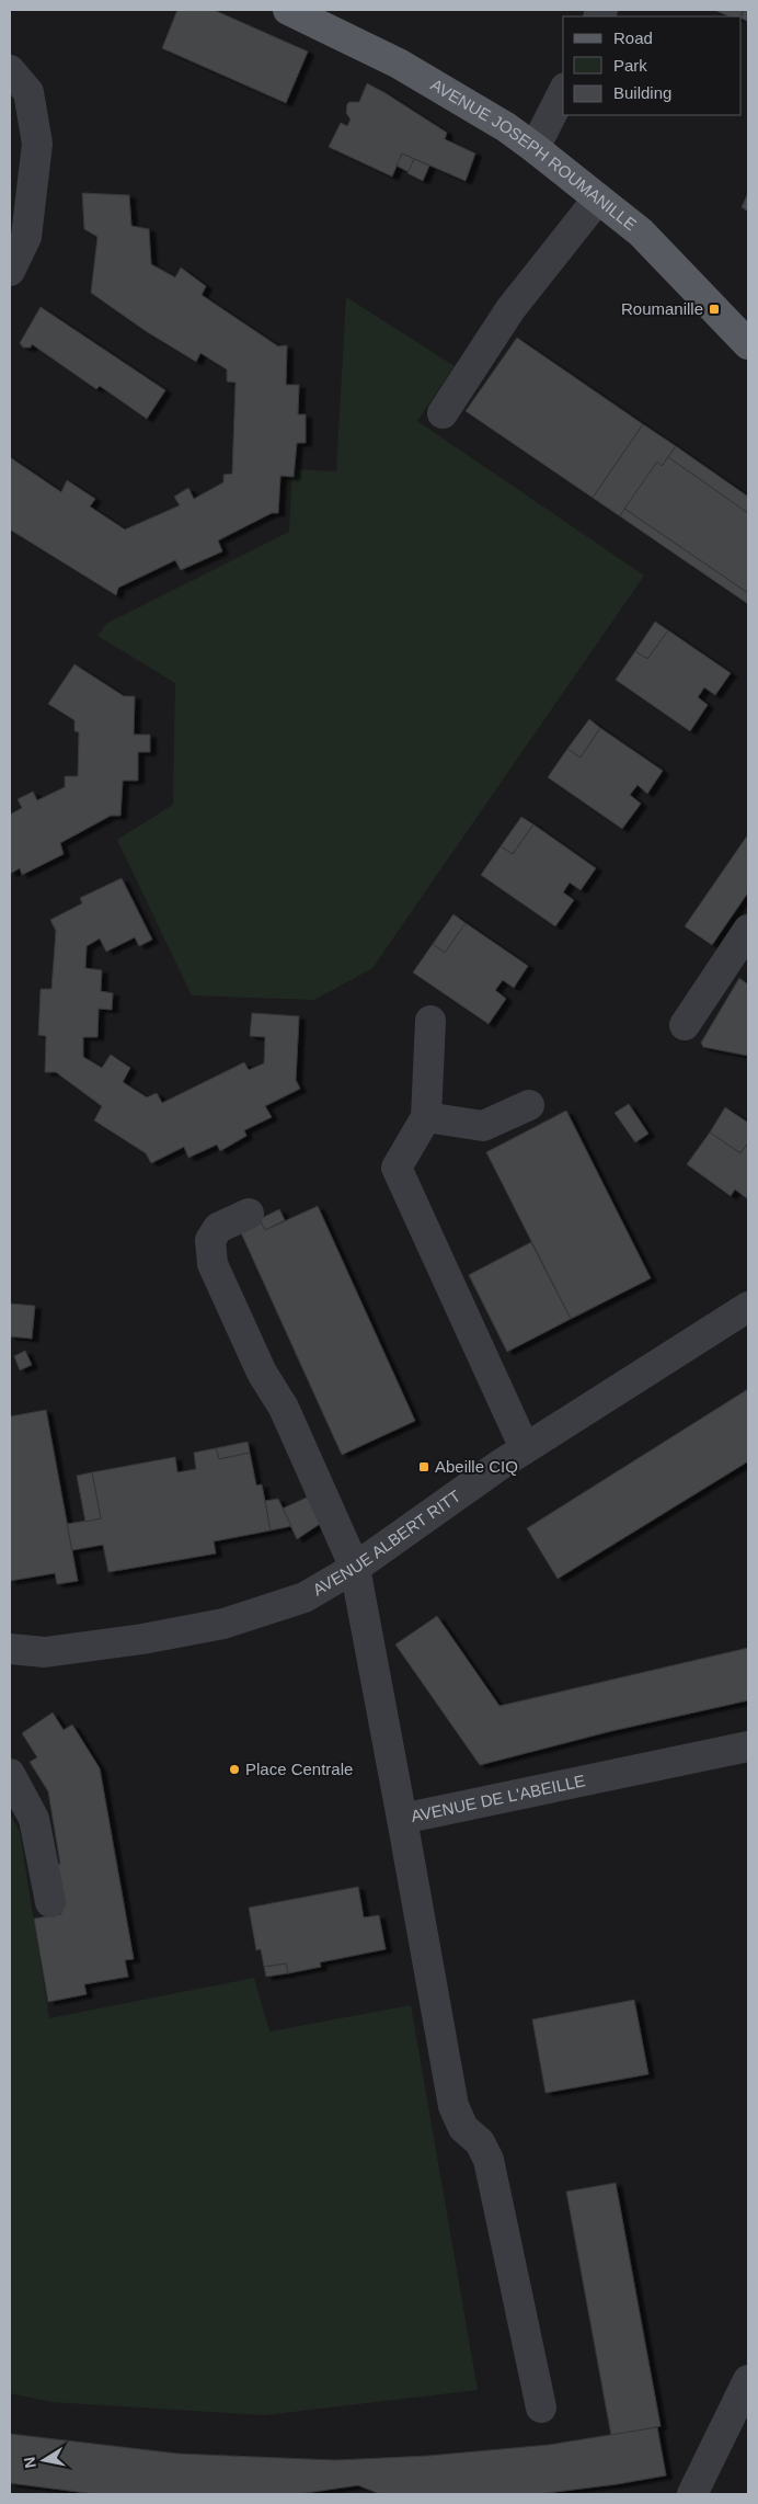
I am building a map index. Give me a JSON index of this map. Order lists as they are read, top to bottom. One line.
{"streets":{"main road":["AVENUE JOSEPH ROUMANILLE"],"street":["AVENUE ALBERT RITT","AVENUE DE L'ABEILLE"]},"crossings":[["AVENUE ALBERT RITT","AVENUE DE L'ABEILLE"]],"places":{"transit":["Roumanille","Abeille CIQ"],"other":["Place Centrale"]},"legend":["Road","Park","Building"],"north":"left"}
